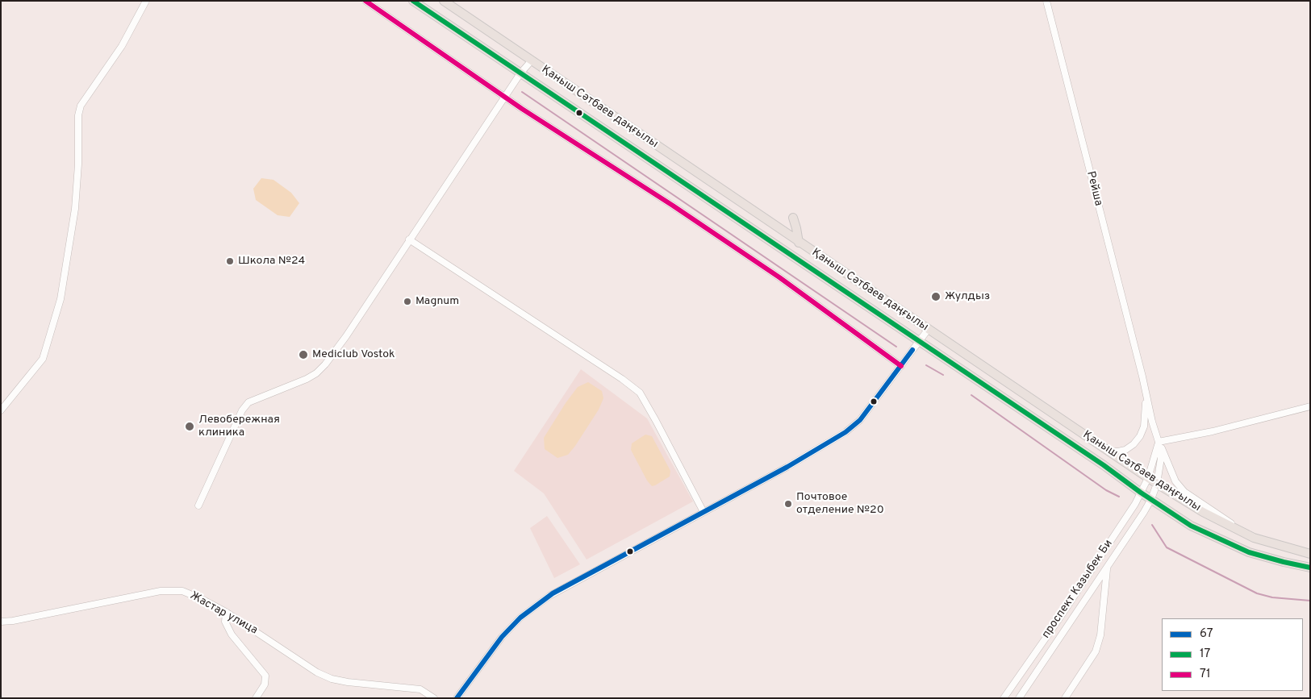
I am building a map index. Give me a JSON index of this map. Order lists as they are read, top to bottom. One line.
{"streets":{"main road":["Қаныш Сәтбаев даңғылы"],"street":["Рейша","проспект Казыбек Би","Жастар улица"]},"crossings":[["Қаныш Сәтбаев даңғылы","проспект Казыбек Би"],["Рейша","проспект Казыбек Би"]],"places":["Школа №24","Жулдыз","Magnum","Mediclub Vostok","Левобережная клиника","Почтовое отделение №20"],"lines":["transit line 17","transit line 71","transit line 67"],"legend":["67","17","71"]}
